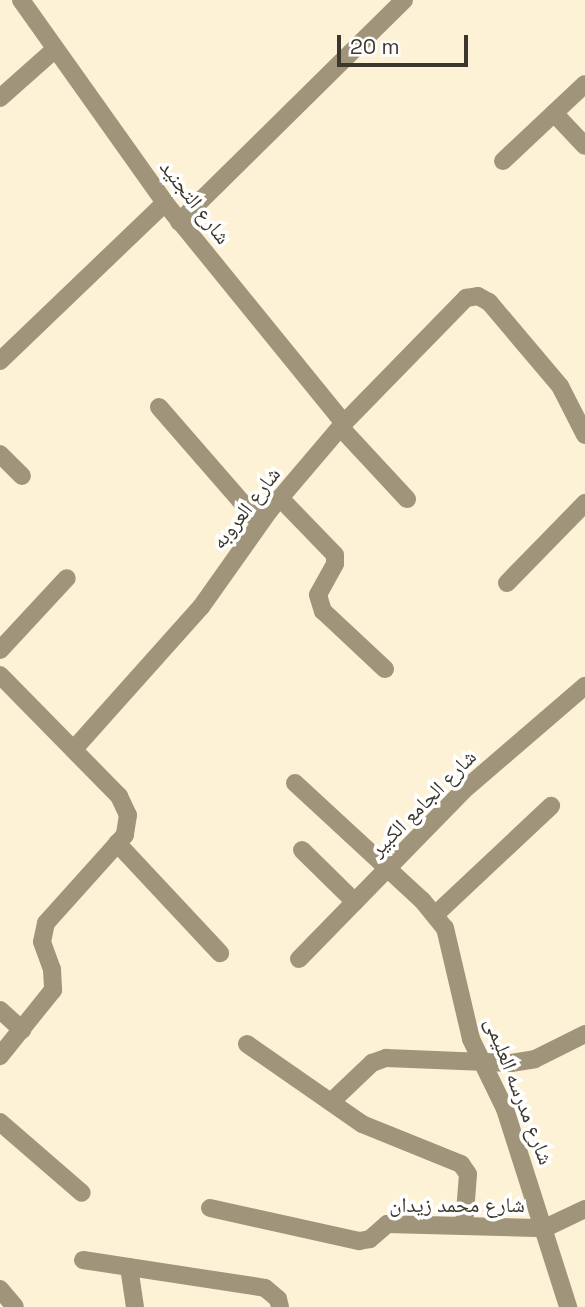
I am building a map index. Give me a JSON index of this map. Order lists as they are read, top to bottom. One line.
{"streets":{"street":["شارع التجنيد","شارع العروبه","شارع الجامع الكبير","شارع مدرسه العليمى","شارع محمد زيدان"]},"crossings":[["شارع التجنيد","شارع العروبه"],["شارع الجامع الكبير","شارع مدرسه العليمى"],["شارع مدرسه العليمى","شارع محمد زيدان"]],"scale_bar":"20 m"}
